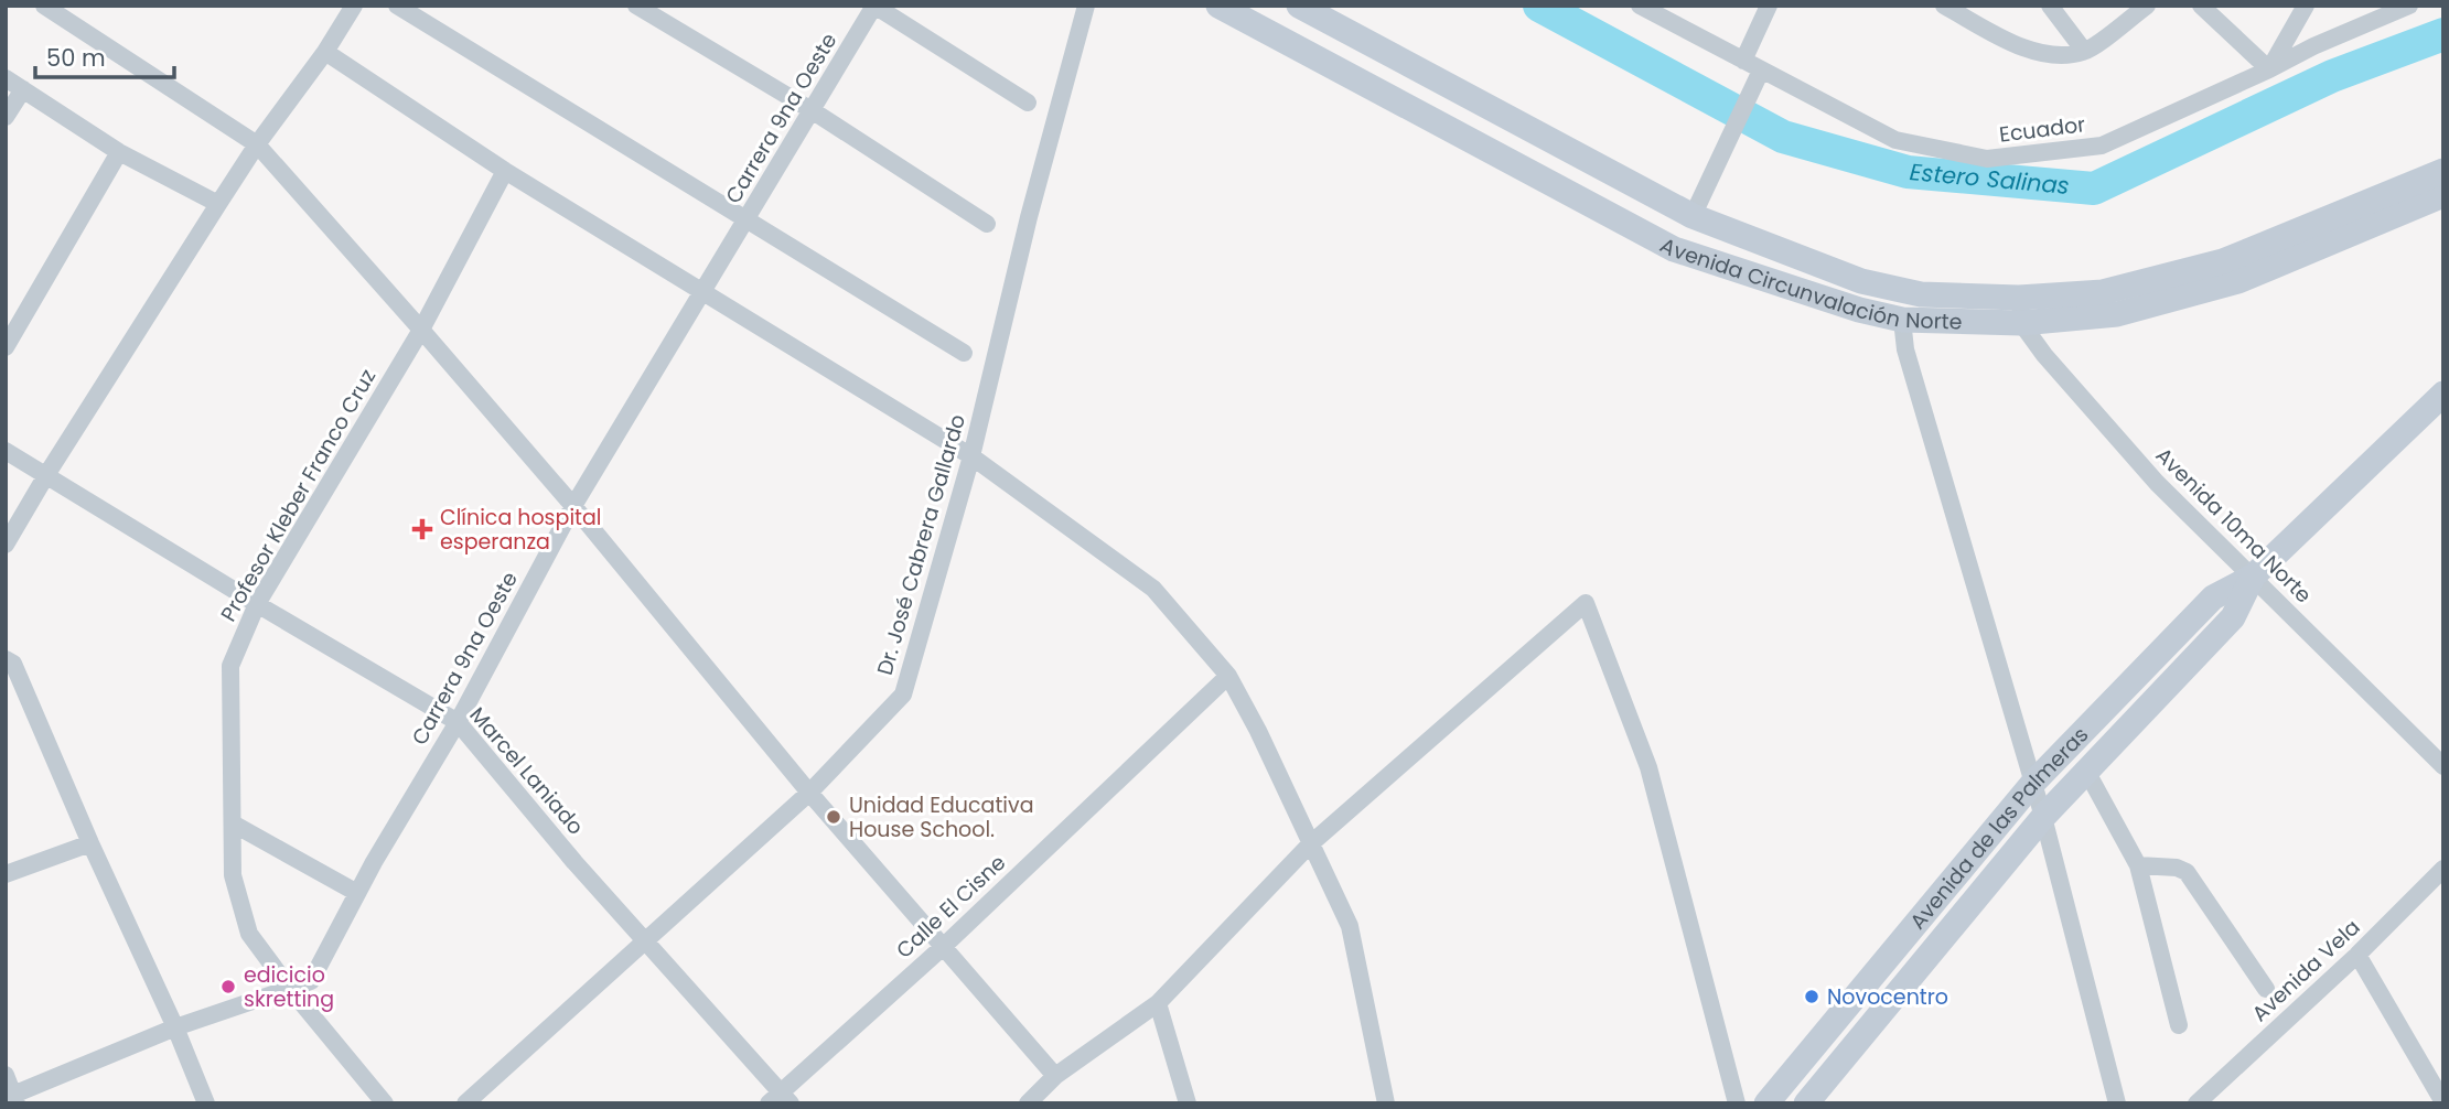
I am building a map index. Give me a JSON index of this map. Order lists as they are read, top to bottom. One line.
{"streets":{"main road":["Avenida Circunvalación Norte","Avenida de las Palmeras"],"street":["Carrera 9na Oeste","Ecuador","Profesor Kleber Franco Cruz","Avenida 10ma Norte","Dr. José Cabrera Gallardo","Marcel Laniado","Calle El Cisne","Avenida Vela"]},"crossings":[["Carrera 9na Oeste","Profesor Kleber Franco Cruz"],["Carrera 9na Oeste","Marcel Laniado"],["Avenida Circunvalación Norte","Avenida 10ma Norte"],["Profesor Kleber Franco Cruz","Marcel Laniado"],["Avenida 10ma Norte","Avenida de las Palmeras"],["Dr. José Cabrera Gallardo","Marcel Laniado"],["Marcel Laniado","Calle El Cisne"]],"water":["Estero Salinas"],"places":{"health":["Clínica hospital esperanza"],"other":["Unidad Educativa House School.","edicicio skretting","Novocentro"]},"scale_bar":"50 m"}
